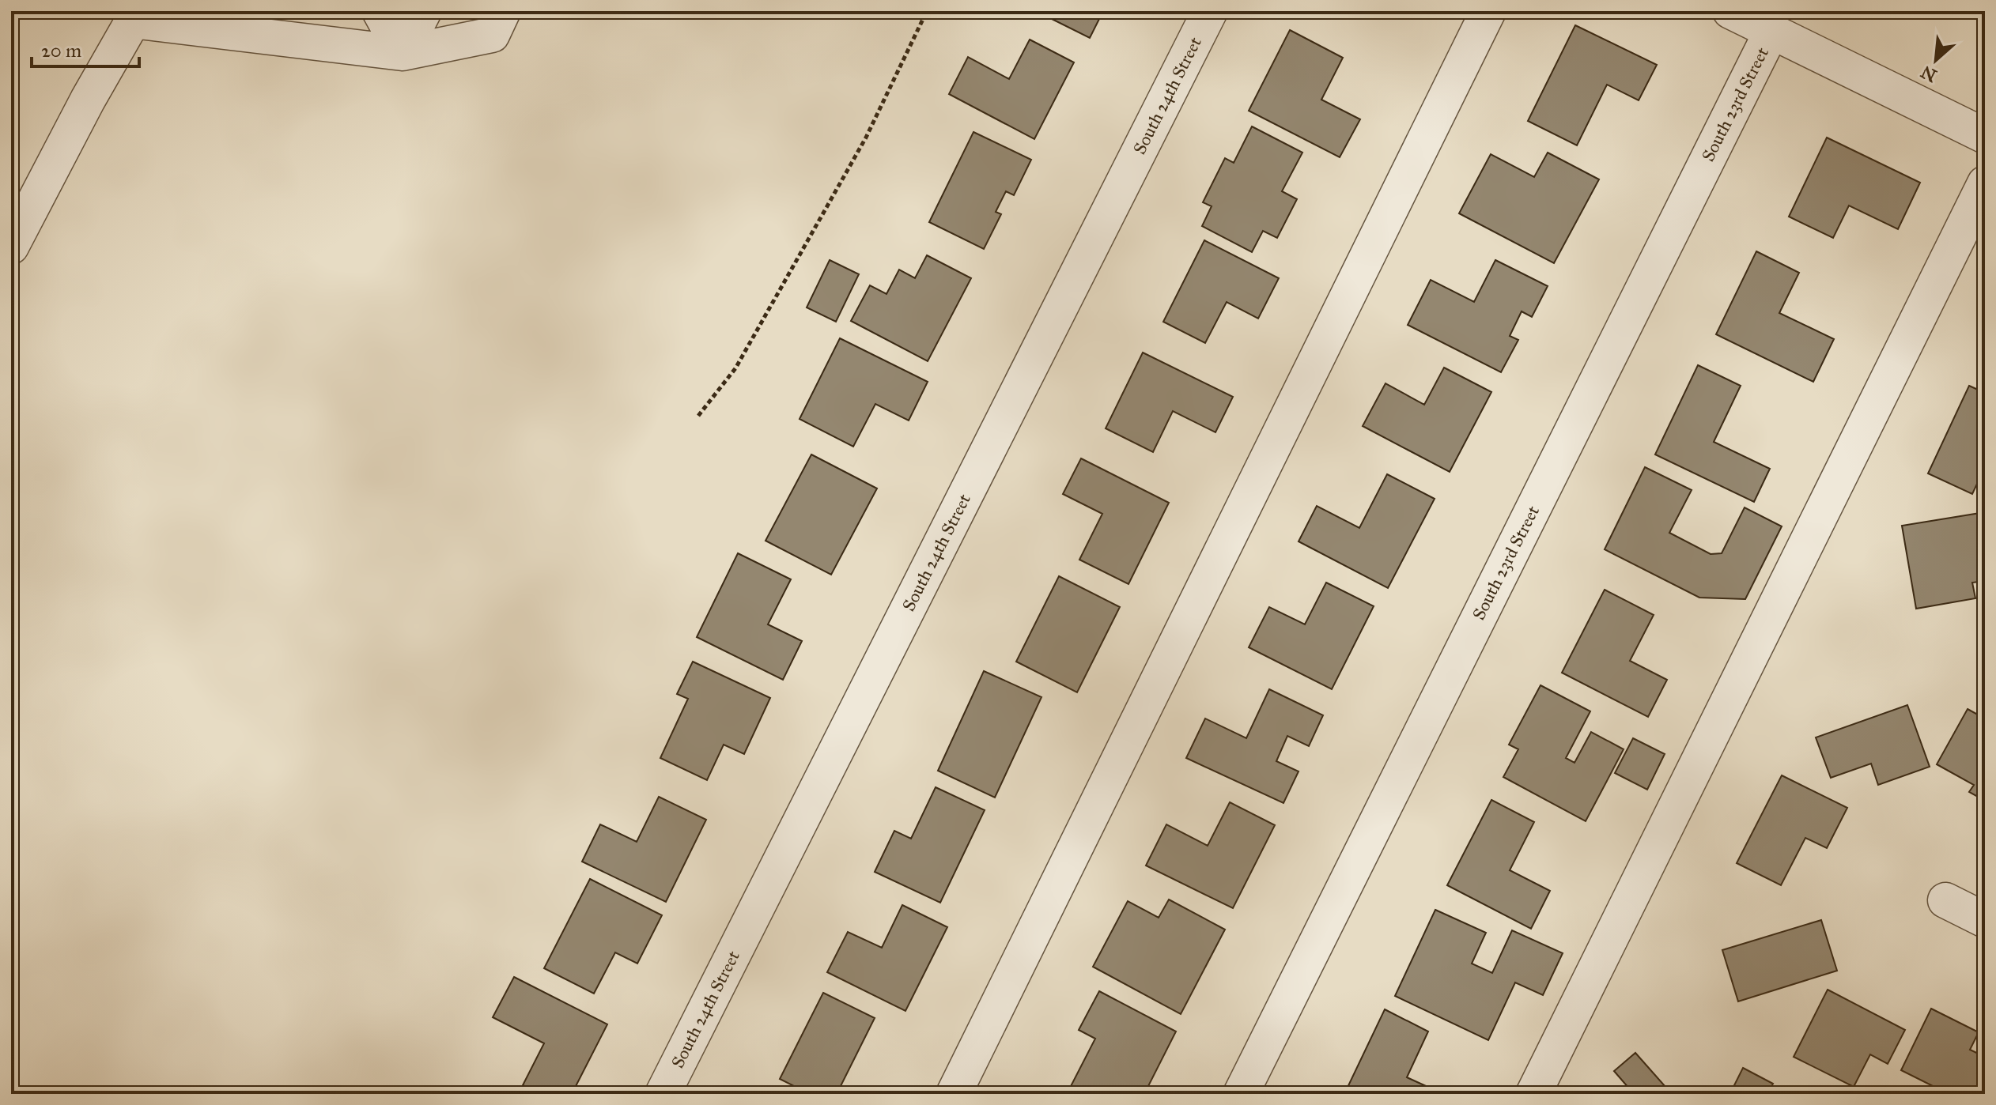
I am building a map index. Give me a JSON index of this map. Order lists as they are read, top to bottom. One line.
{"streets":{"street":["South 24th Street","South 23rd Street"]},"scale_bar":"20 m","north":"bottom left"}
